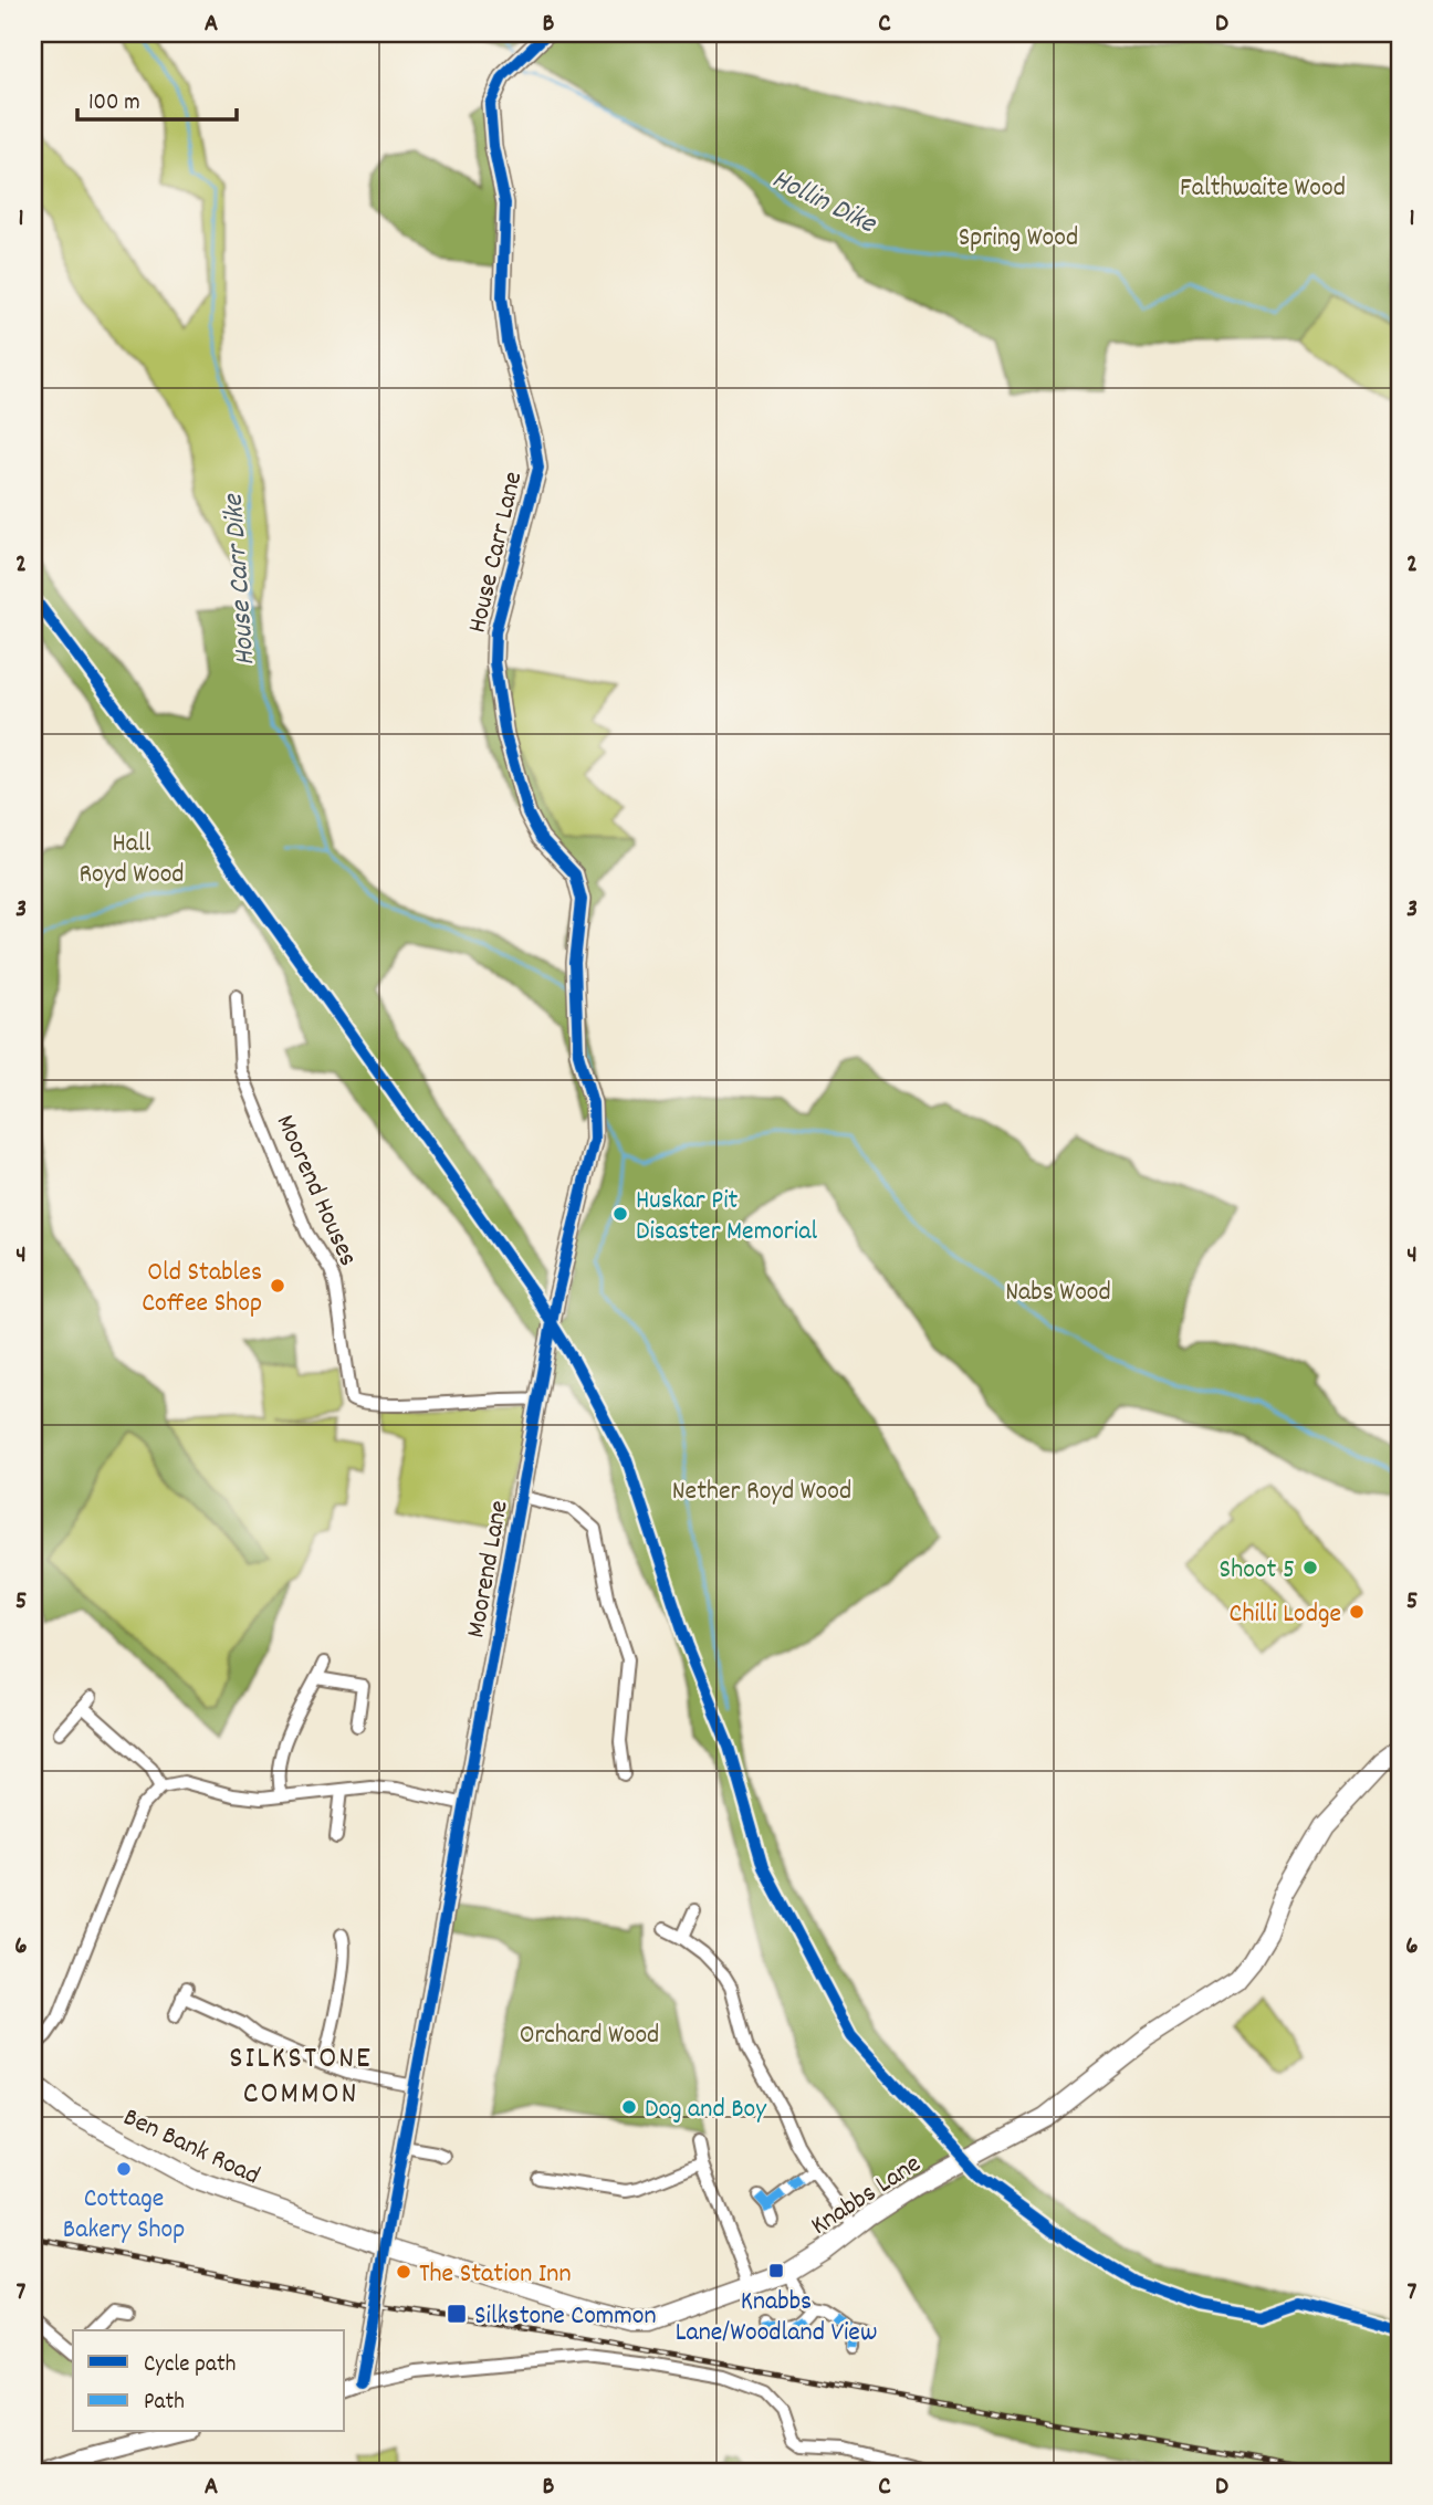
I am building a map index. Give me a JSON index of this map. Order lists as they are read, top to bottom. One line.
{"streets":{"main road":["Ben Bank Road","Knabbs Lane"],"street":["House Carr Lane","Moorend Houses","Moorend Lane"]},"crossings":[["House Carr Lane","Moorend Lane"],["Moorend Houses","Moorend Lane"],["Moorend Lane","Ben Bank Road"],["Moorend Lane","Knabbs Lane"],["Ben Bank Road","Knabbs Lane"]],"districts":["SILKSTONE COMMON"],"water":["Hollin Dike","House Carr Dike"],"parks":["Falthwaite Wood","Spring Wood","Hall Royd Wood","Nabs Wood","Nether Royd Wood","Orchard Wood"],"places":{"other":["Huskar Pit Disaster Memorial","Old Stables Coffee Shop","Shoot 5","Chilli Lodge","Dog and Boy","Cottage Bakery Shop","The Station Inn"],"transit":["Knabbs Lane/Woodland View","Silkstone Common"]},"legend":["Cycle path","Path"],"scale_bar":"100 m","grid":{"columns":["A","B","C","D"],"rows":["1","2","3","4","5","6","7"]}}
